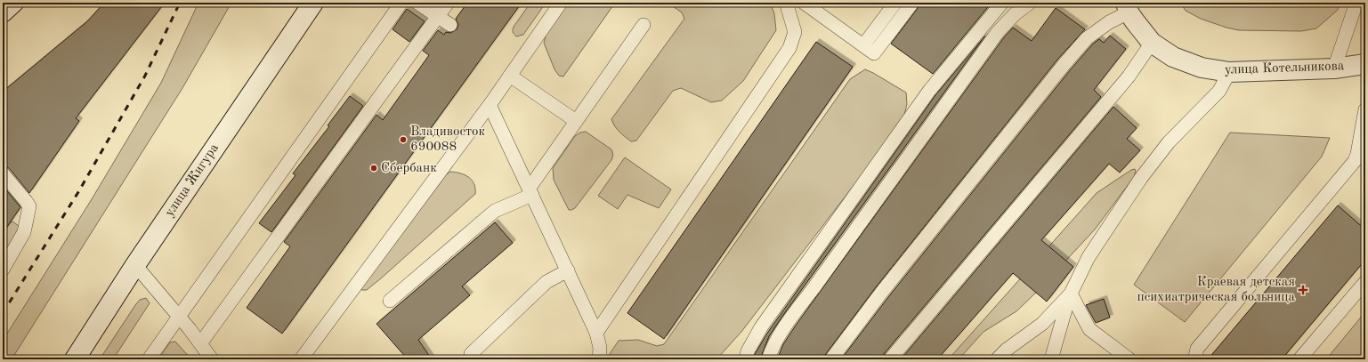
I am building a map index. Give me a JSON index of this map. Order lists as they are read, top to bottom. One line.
{"streets":{"main road":["улица Котельникова","улица Жигура"]},"places":{"other":["Владивосток 690088","Сбербанк"],"health":["Краевая детская психиатрическая больница"]}}
